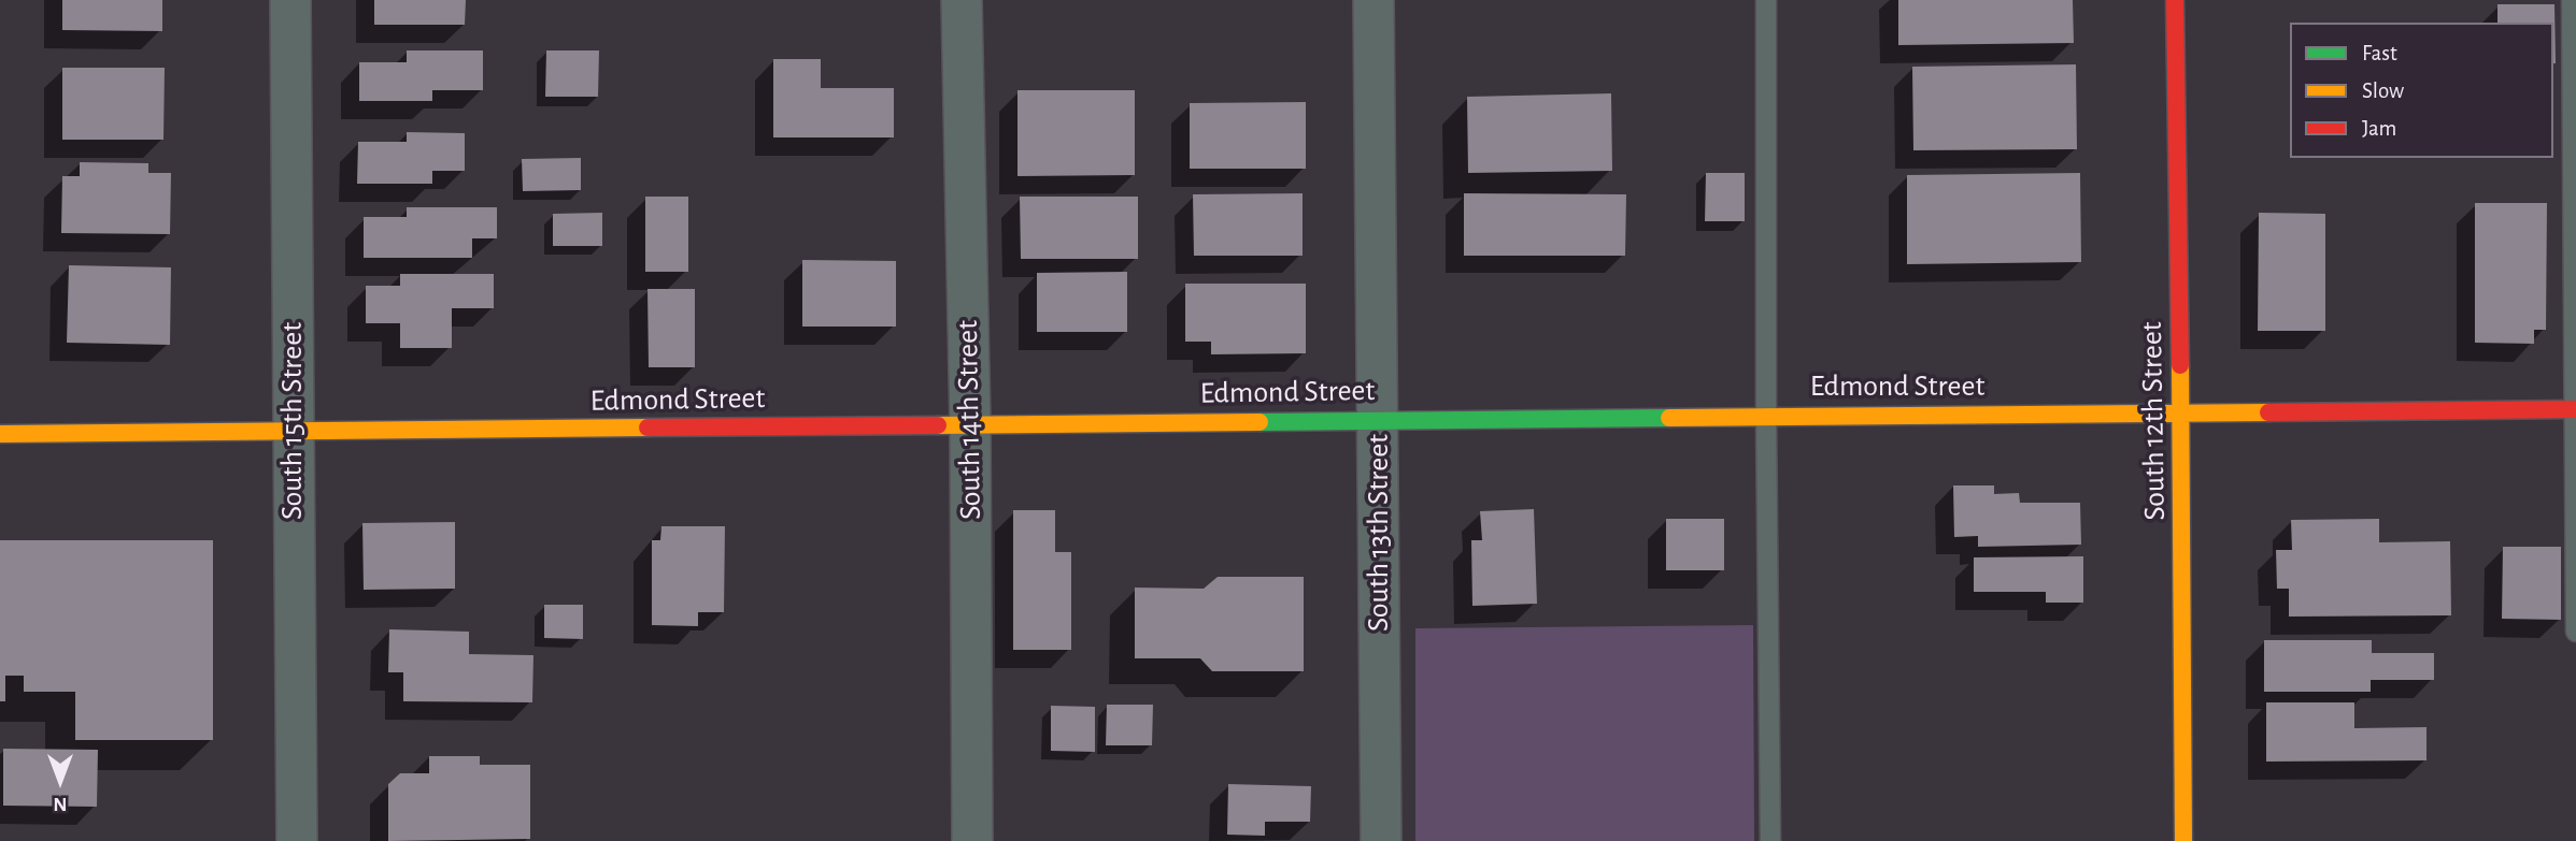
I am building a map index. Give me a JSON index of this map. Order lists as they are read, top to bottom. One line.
{"streets":{"street":["Edmond Street","South 14th Street","South 15th Street","South 12th Street","South 13th Street"]},"crossings":[["Edmond Street","South 14th Street"],["Edmond Street","South 15th Street"],["Edmond Street","South 12th Street"],["Edmond Street","South 13th Street"]],"legend":["Fast","Slow","Jam"],"north":"bottom"}
